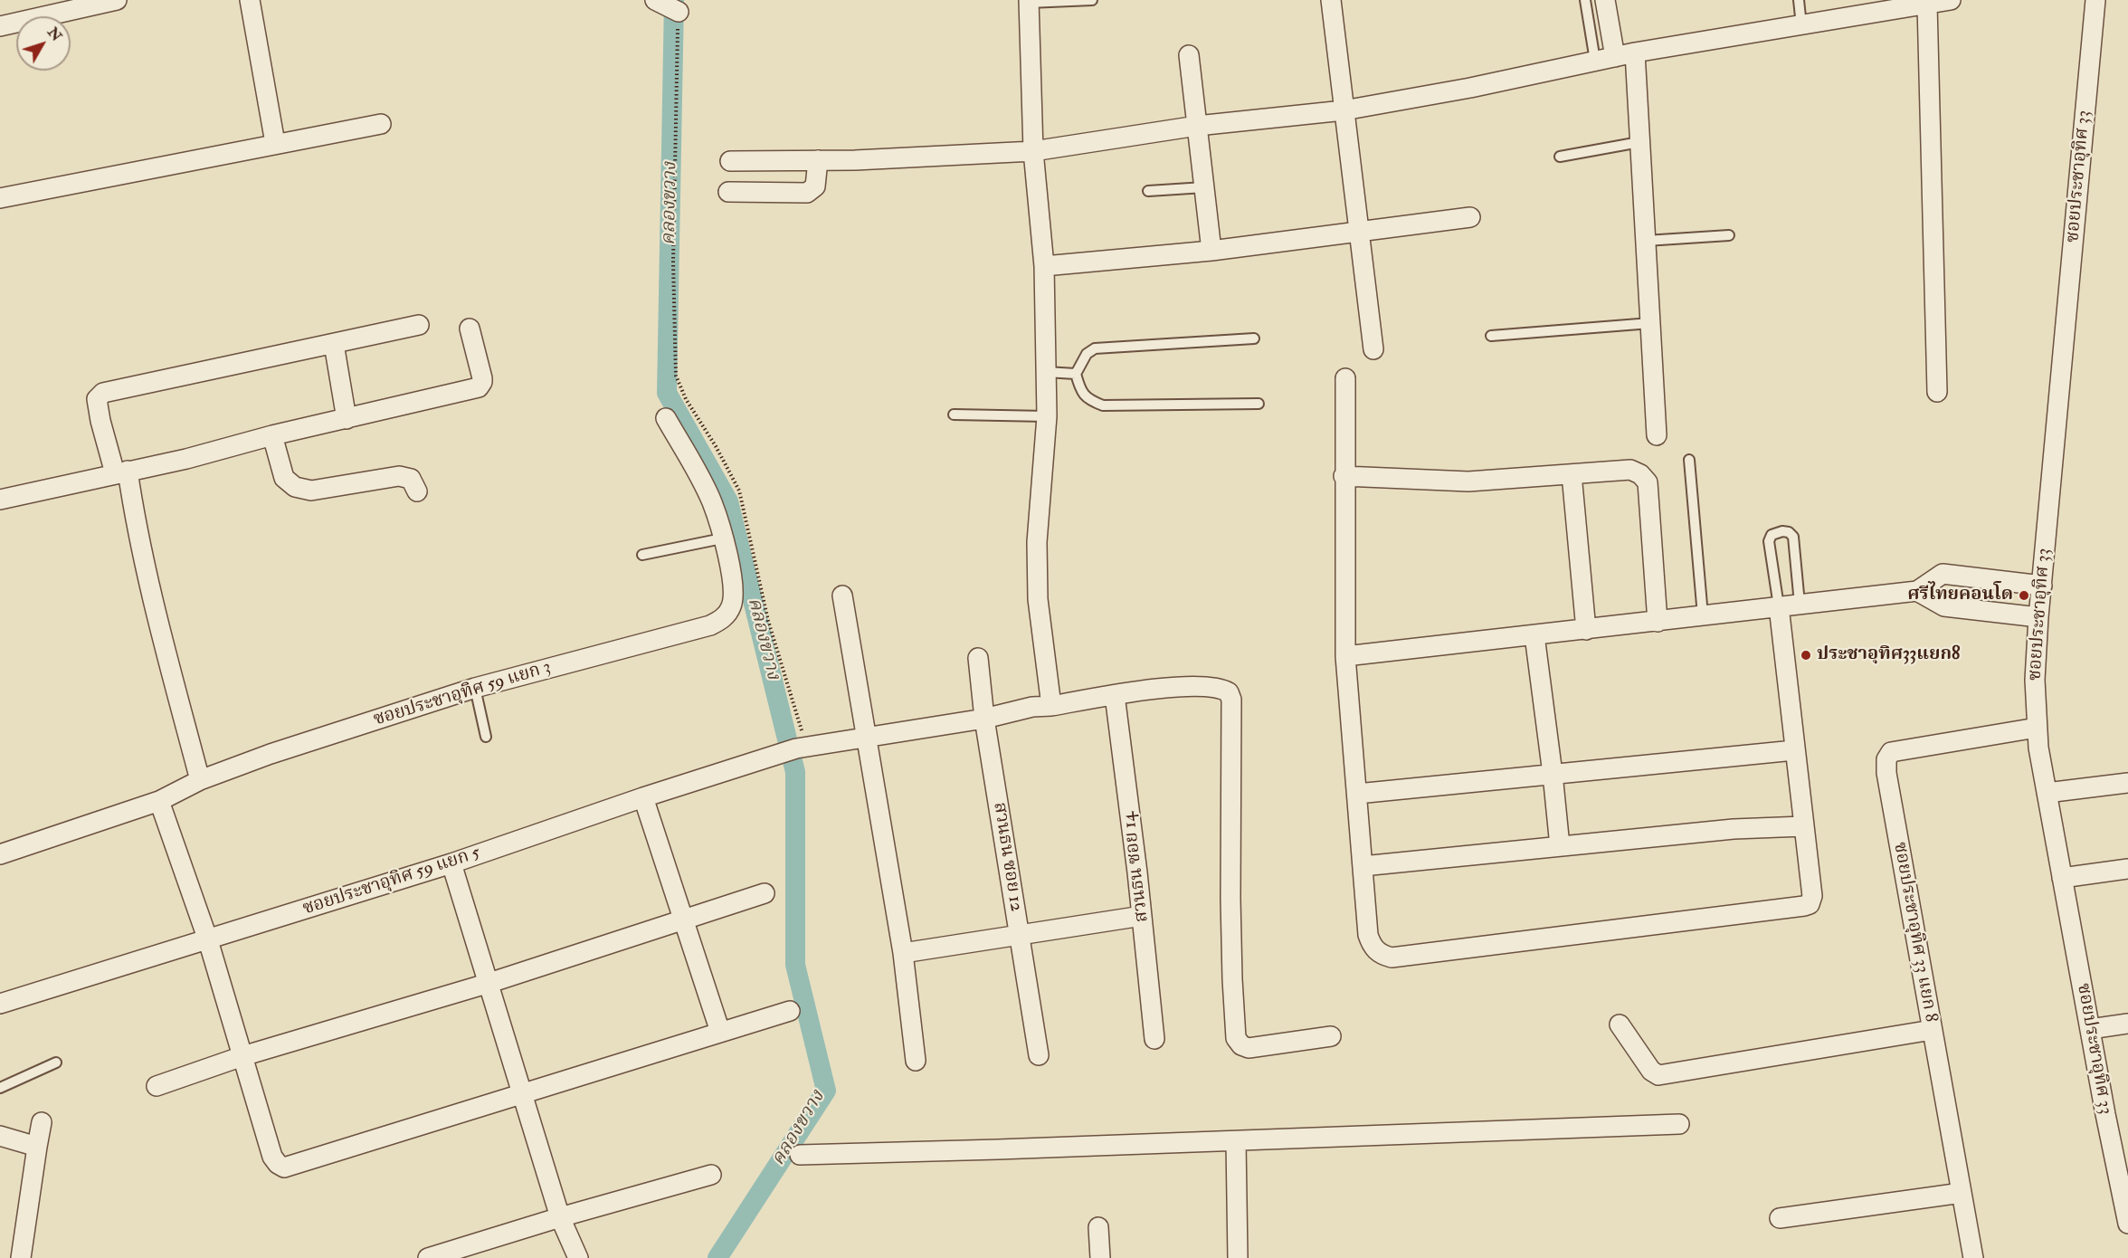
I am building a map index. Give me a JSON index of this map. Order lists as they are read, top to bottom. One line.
{"streets":{"street":["ซอยประชาอุทิศ 33","ซอยประชาอุทิศ 59 แยก 3","สวนธน ซอย 12","สวนธน ซอย 14","ซอยประชาอุทิศ 59 แยก 5","ซอยประชาอุทิศ 33 แยก 8"]},"crossings":[["ซอยประชาอุทิศ 33","ซอยประชาอุทิศ 33 แยก 8"],["สวนธน ซอย 12","ซอยประชาอุทิศ 59 แยก 5"],["สวนธน ซอย 14","ซอยประชาอุทิศ 59 แยก 5"]],"water":["คลองขวาง"],"places":["ศรีไทยคอนโด","ประชาอุทิศ33แยก8"],"north":"top right"}
